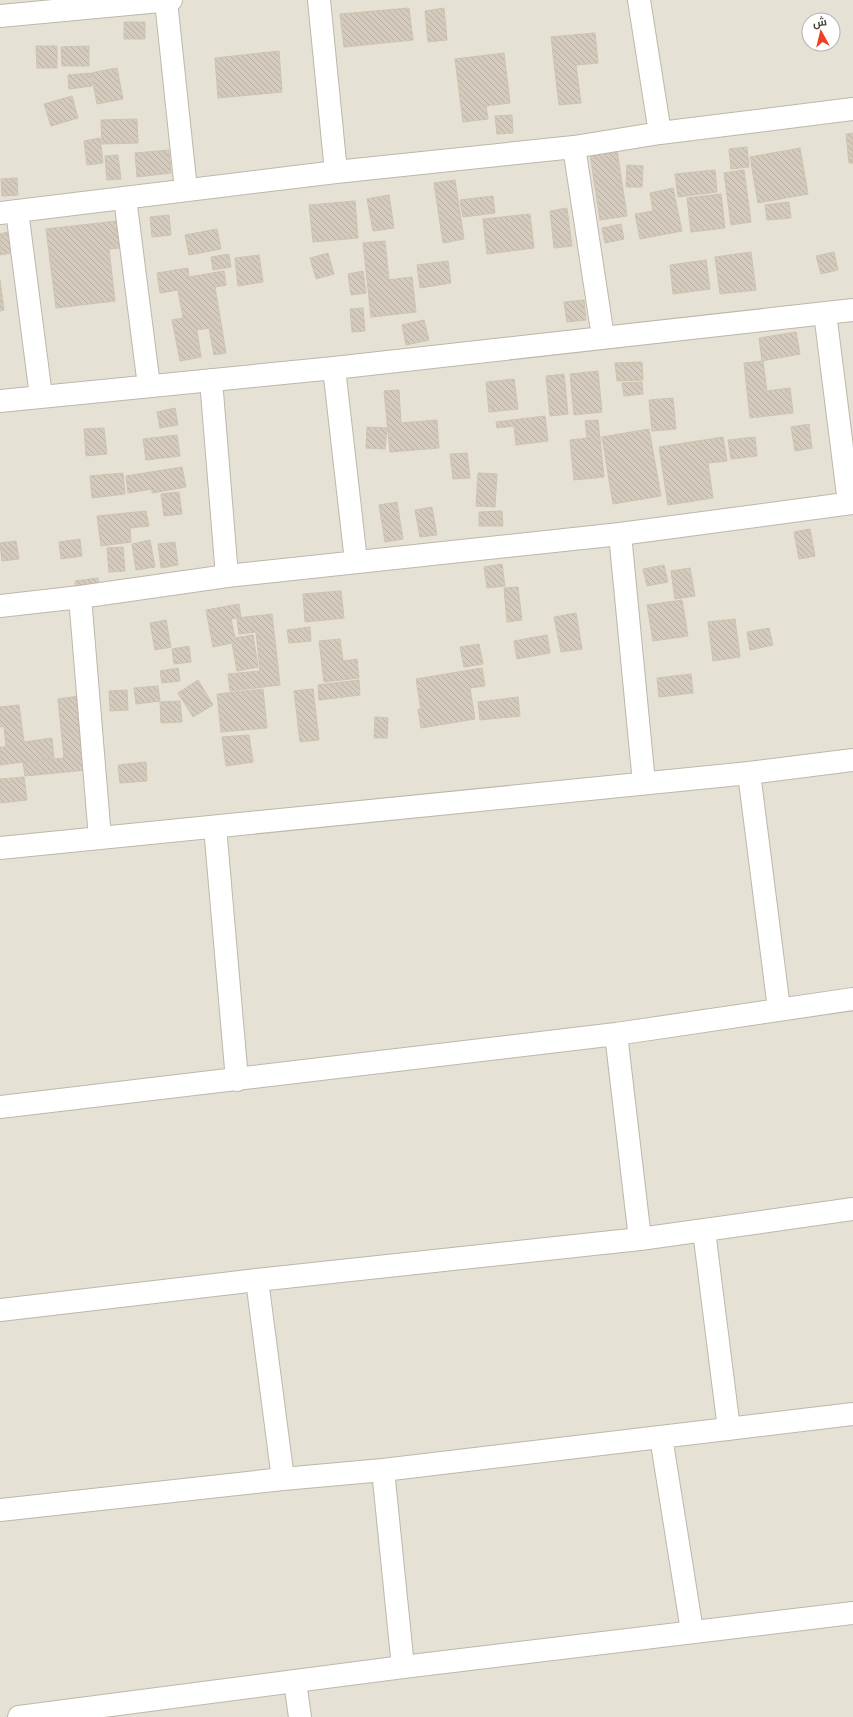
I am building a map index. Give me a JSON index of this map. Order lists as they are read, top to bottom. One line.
{"north":"top"}
